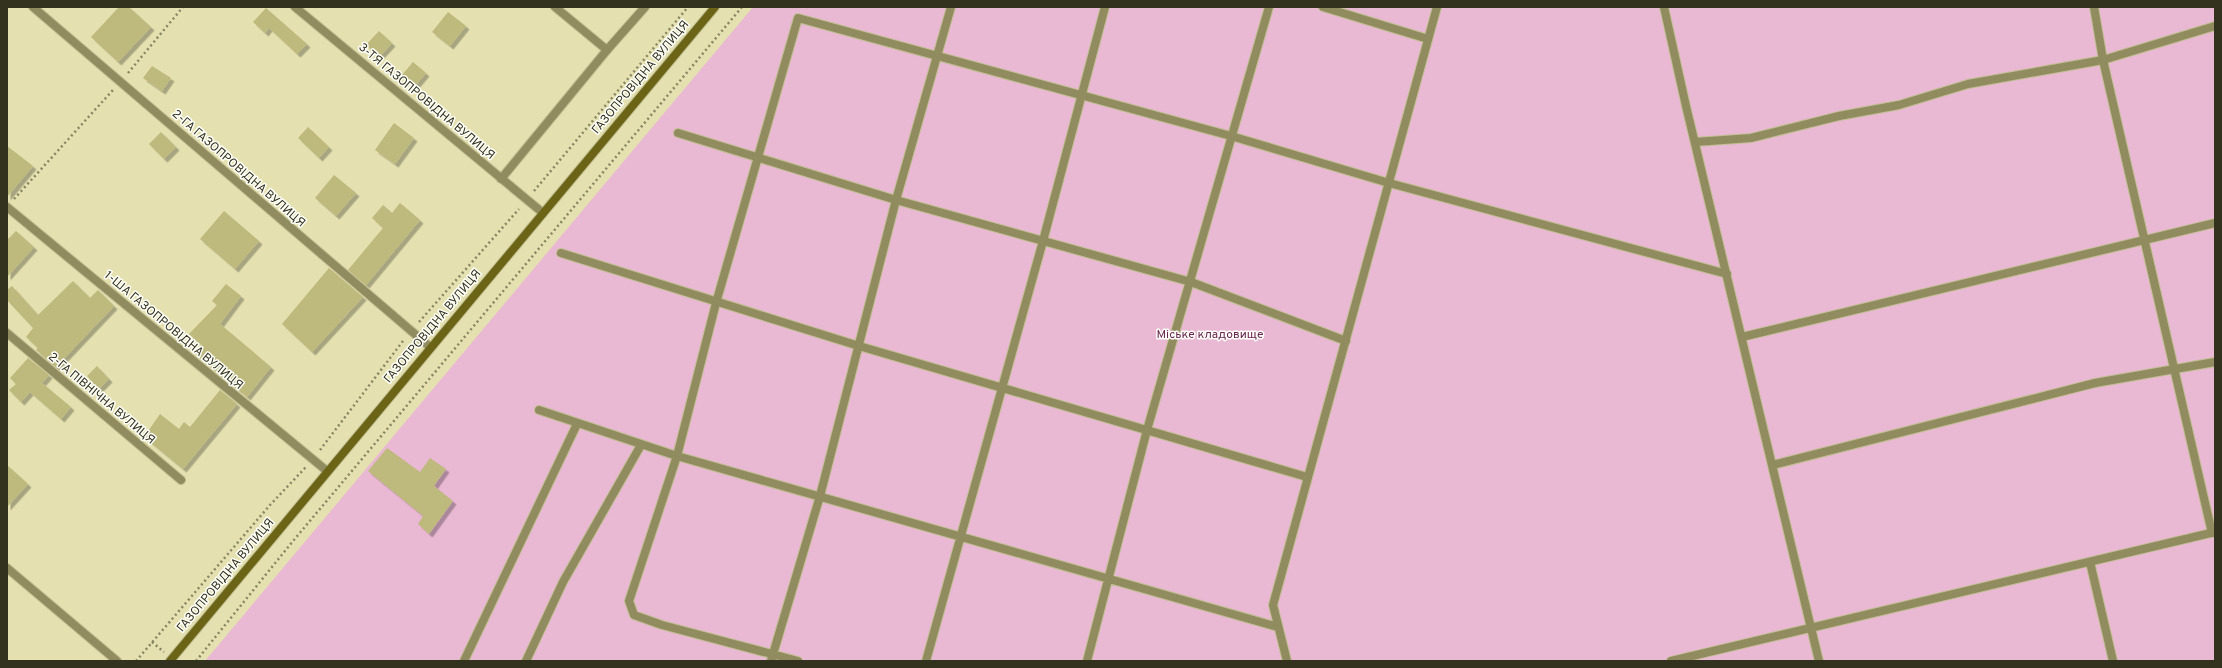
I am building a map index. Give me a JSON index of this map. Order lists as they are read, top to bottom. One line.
{"streets":{"main road":["ГАЗОПРОВІДНА ВУЛИЦЯ"],"street":["3-ТЯ ГАЗОПРОВІДНА ВУЛИЦЯ","2-ГА ГАЗОПРОВІДНА ВУЛИЦЯ","1-ША ГАЗОПРОВІДНА ВУЛИЦЯ","2-ГА ПІВНІЧНА ВУЛИЦЯ"]},"crossings":[["ГАЗОПРОВІДНА ВУЛИЦЯ","3-ТЯ ГАЗОПРОВІДНА ВУЛИЦЯ"],["ГАЗОПРОВІДНА ВУЛИЦЯ","2-ГА ГАЗОПРОВІДНА ВУЛИЦЯ"],["ГАЗОПРОВІДНА ВУЛИЦЯ","1-ША ГАЗОПРОВІДНА ВУЛИЦЯ"]],"parks":["Міське кладовище"]}
